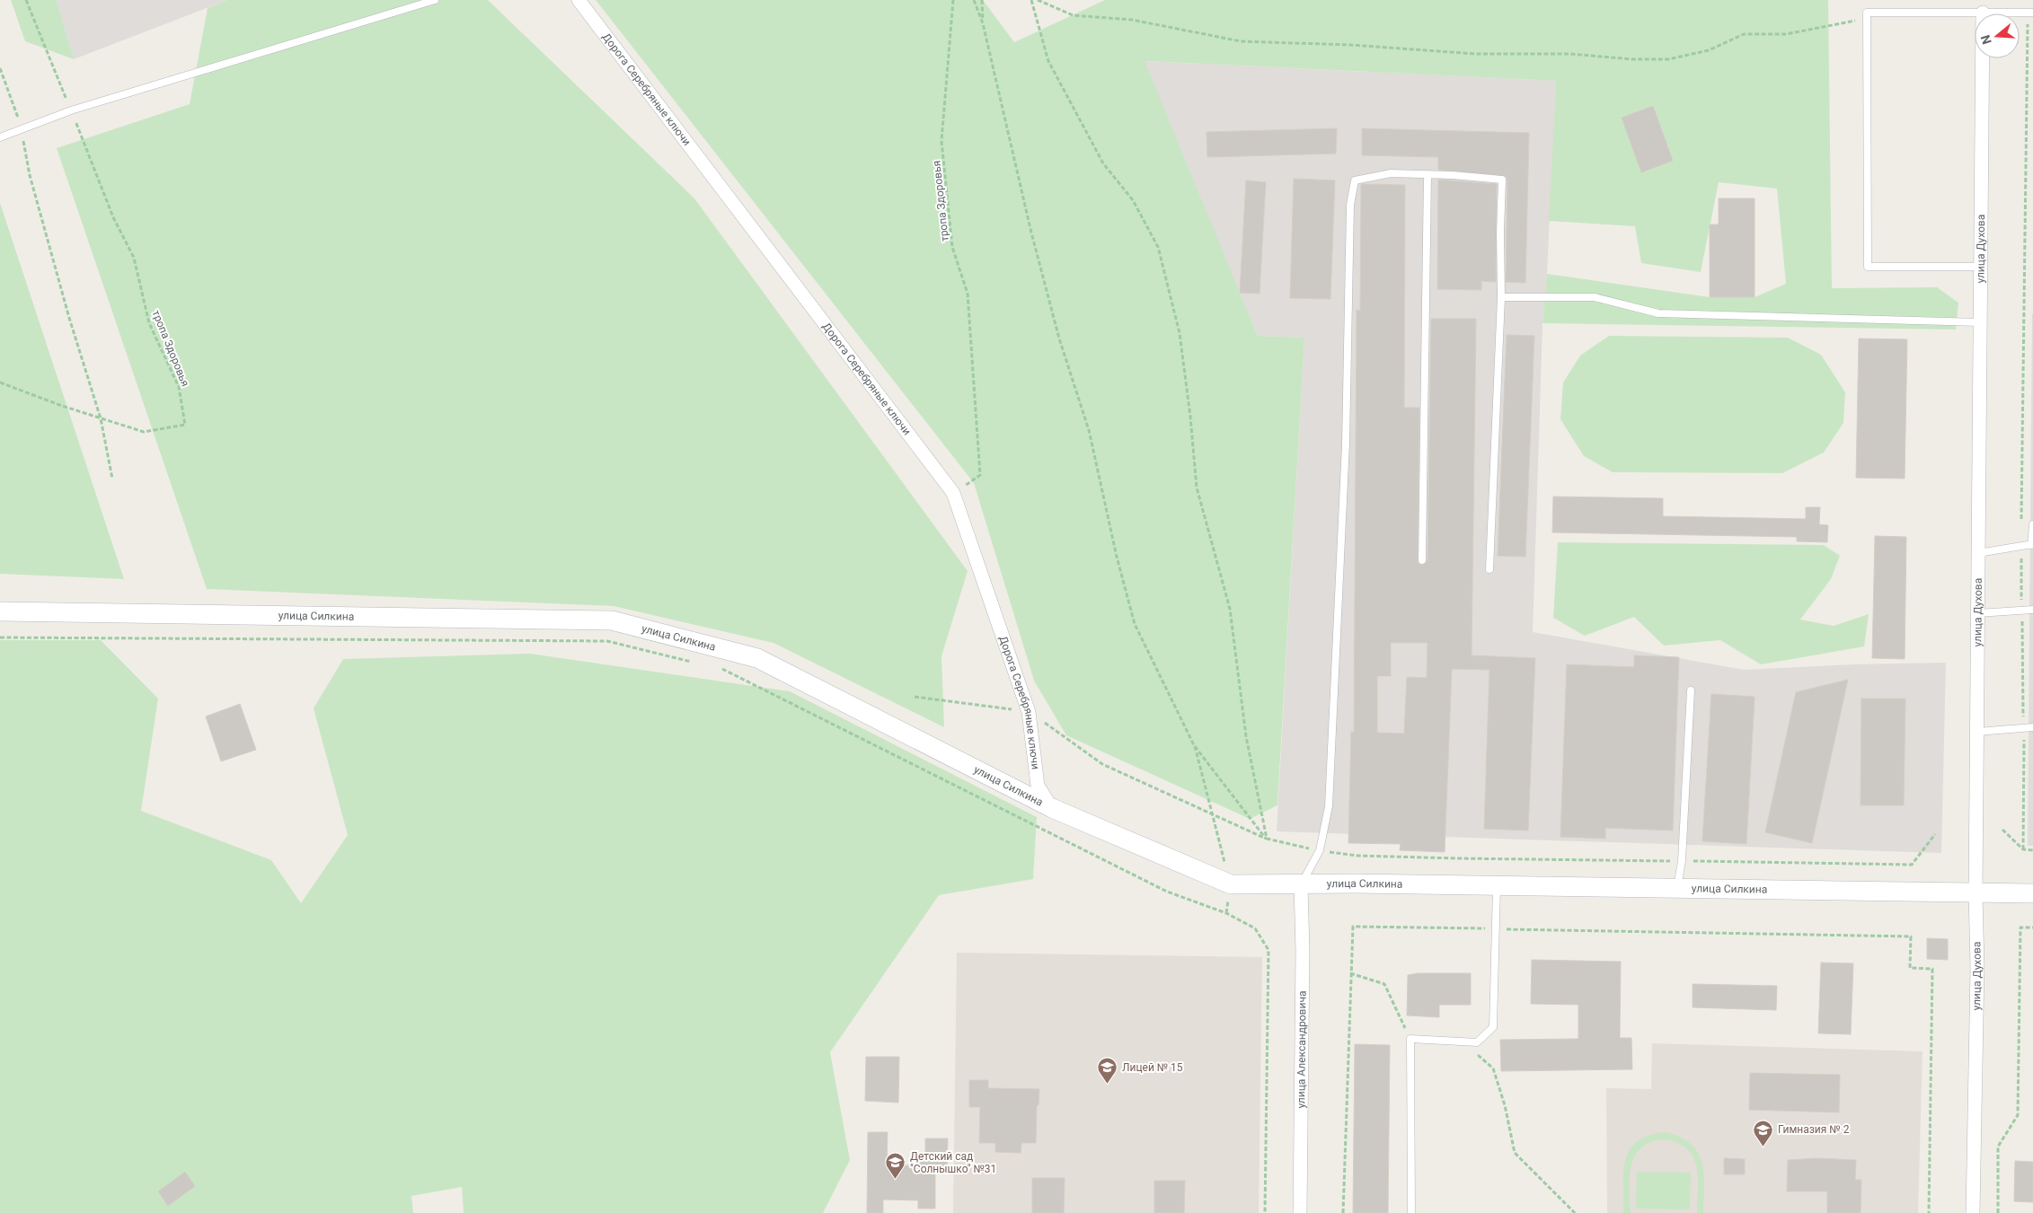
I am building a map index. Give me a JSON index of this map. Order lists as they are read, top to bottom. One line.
{"streets":{"main road":["улица Силкина"],"street":["Дорога Серебряные ключи","улица Духова","улица Александровича"],"path":["тропа Здоровья"]},"crossings":[["Дорога Серебряные ключи","тропа Здоровья"],["Дорога Серебряные ключи","улица Силкина"],["улица Духова","улица Силкина"],["улица Силкина","улица Александровича"]],"places":{"school or university":["Лицей № 15","Гимназия № 2","Детский сад \"Солнышко\" №31"]},"north":"left"}
